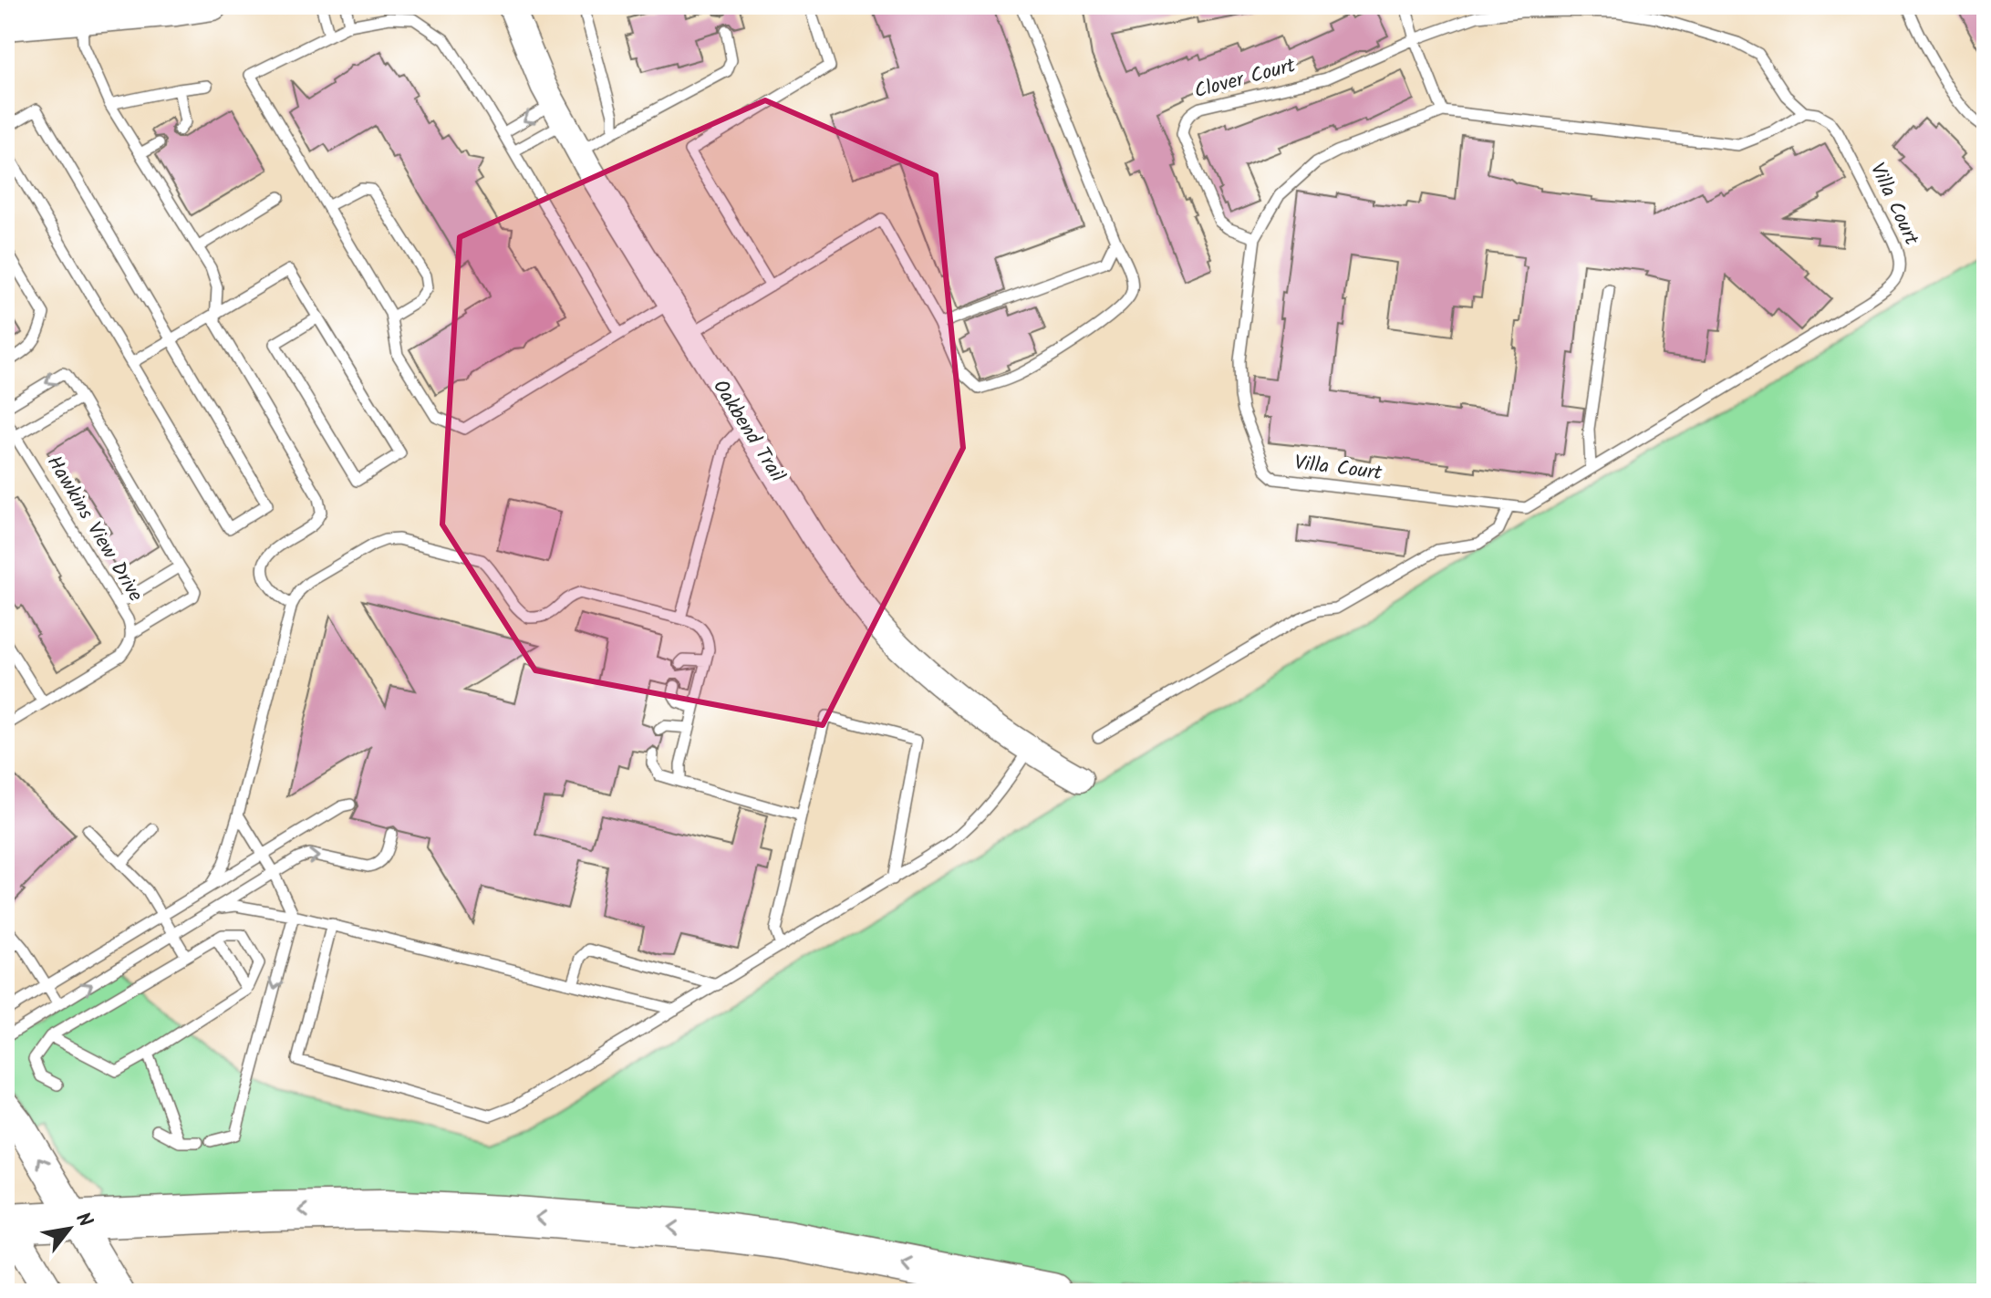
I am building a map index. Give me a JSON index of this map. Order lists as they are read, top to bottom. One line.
{"streets":{"street":["Oakbend Trail"],"lane":["Clover Court","Villa Court","Hawkins View Drive"]},"crossings":[["Clover Court","Villa Court"]],"north":"top right"}
